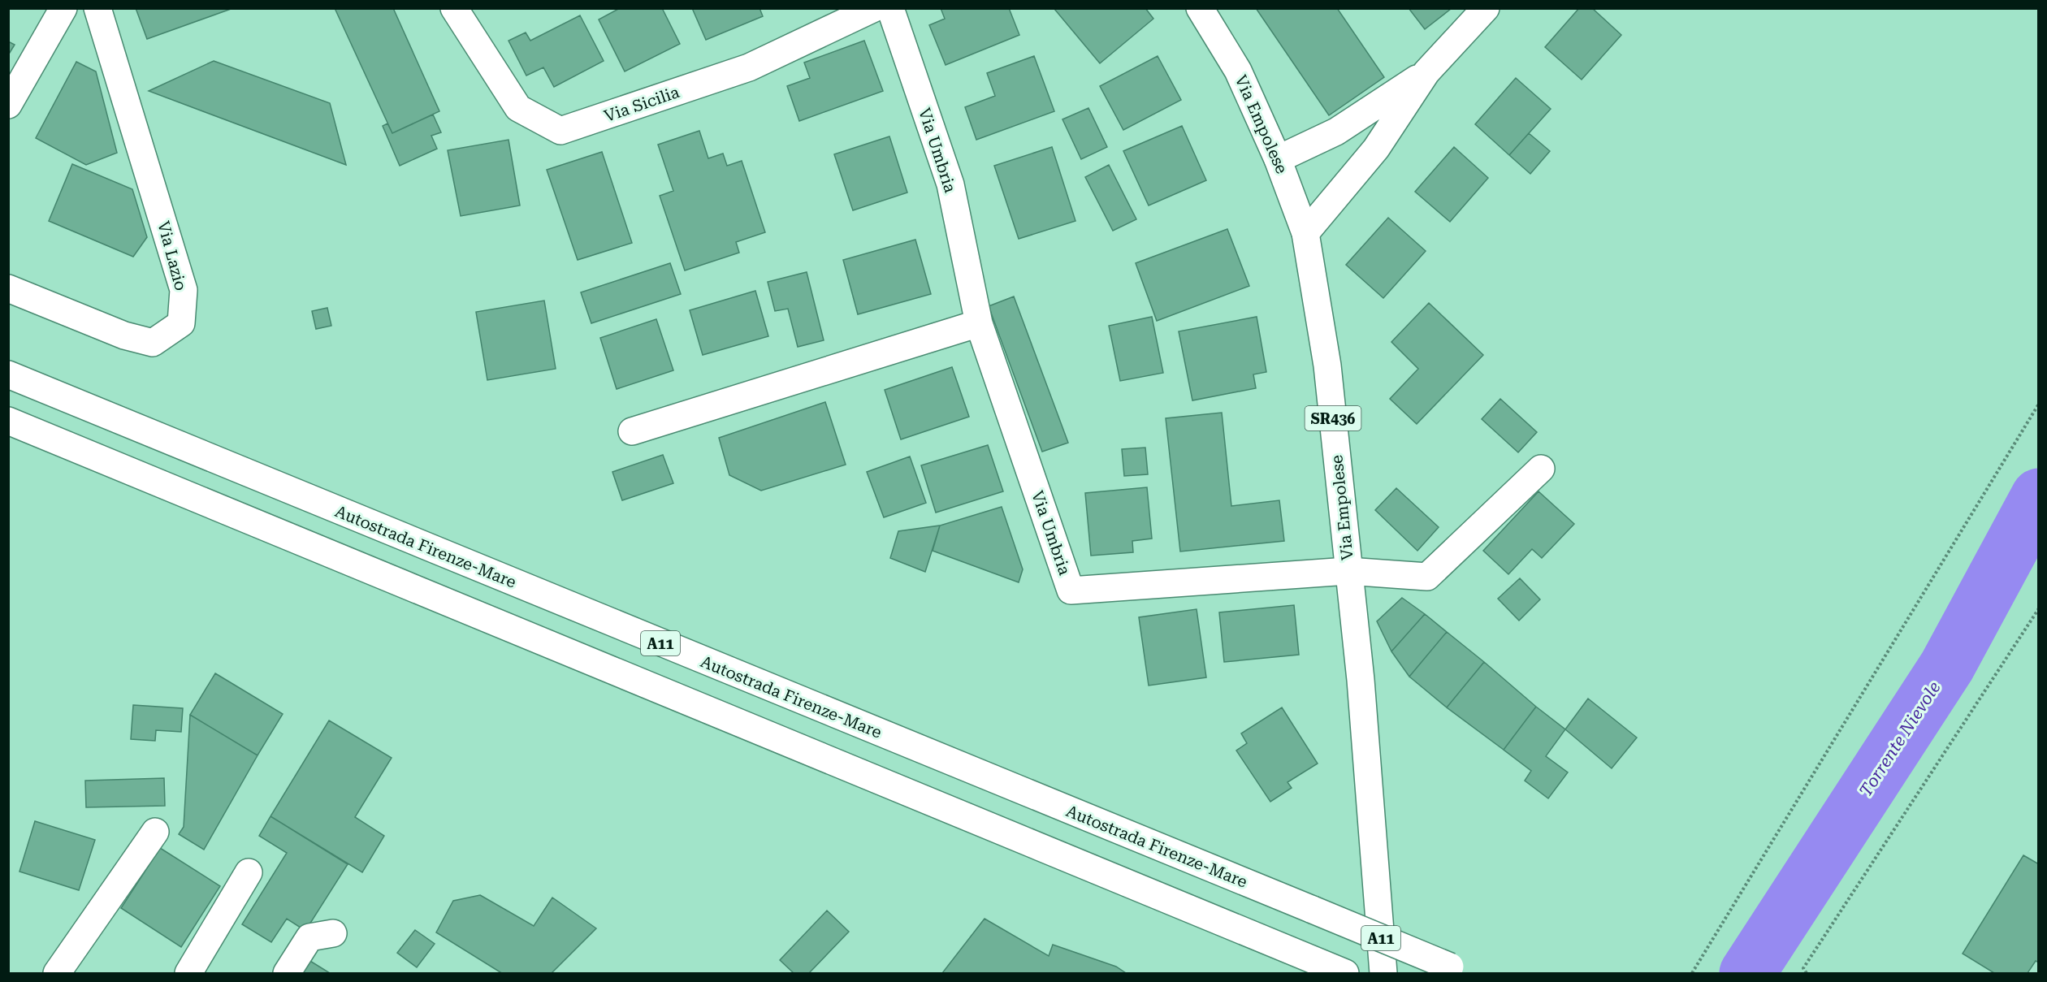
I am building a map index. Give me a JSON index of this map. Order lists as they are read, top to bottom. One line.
{"streets":{"main road":["Via Sicilia","Via Empolese","Via Umbria","Via Lazio","SR436","Autostrada Firenze-Mare","A11"]},"crossings":[["Via Empolese","Via Umbria"]],"water":["Torrente Nievole"]}
